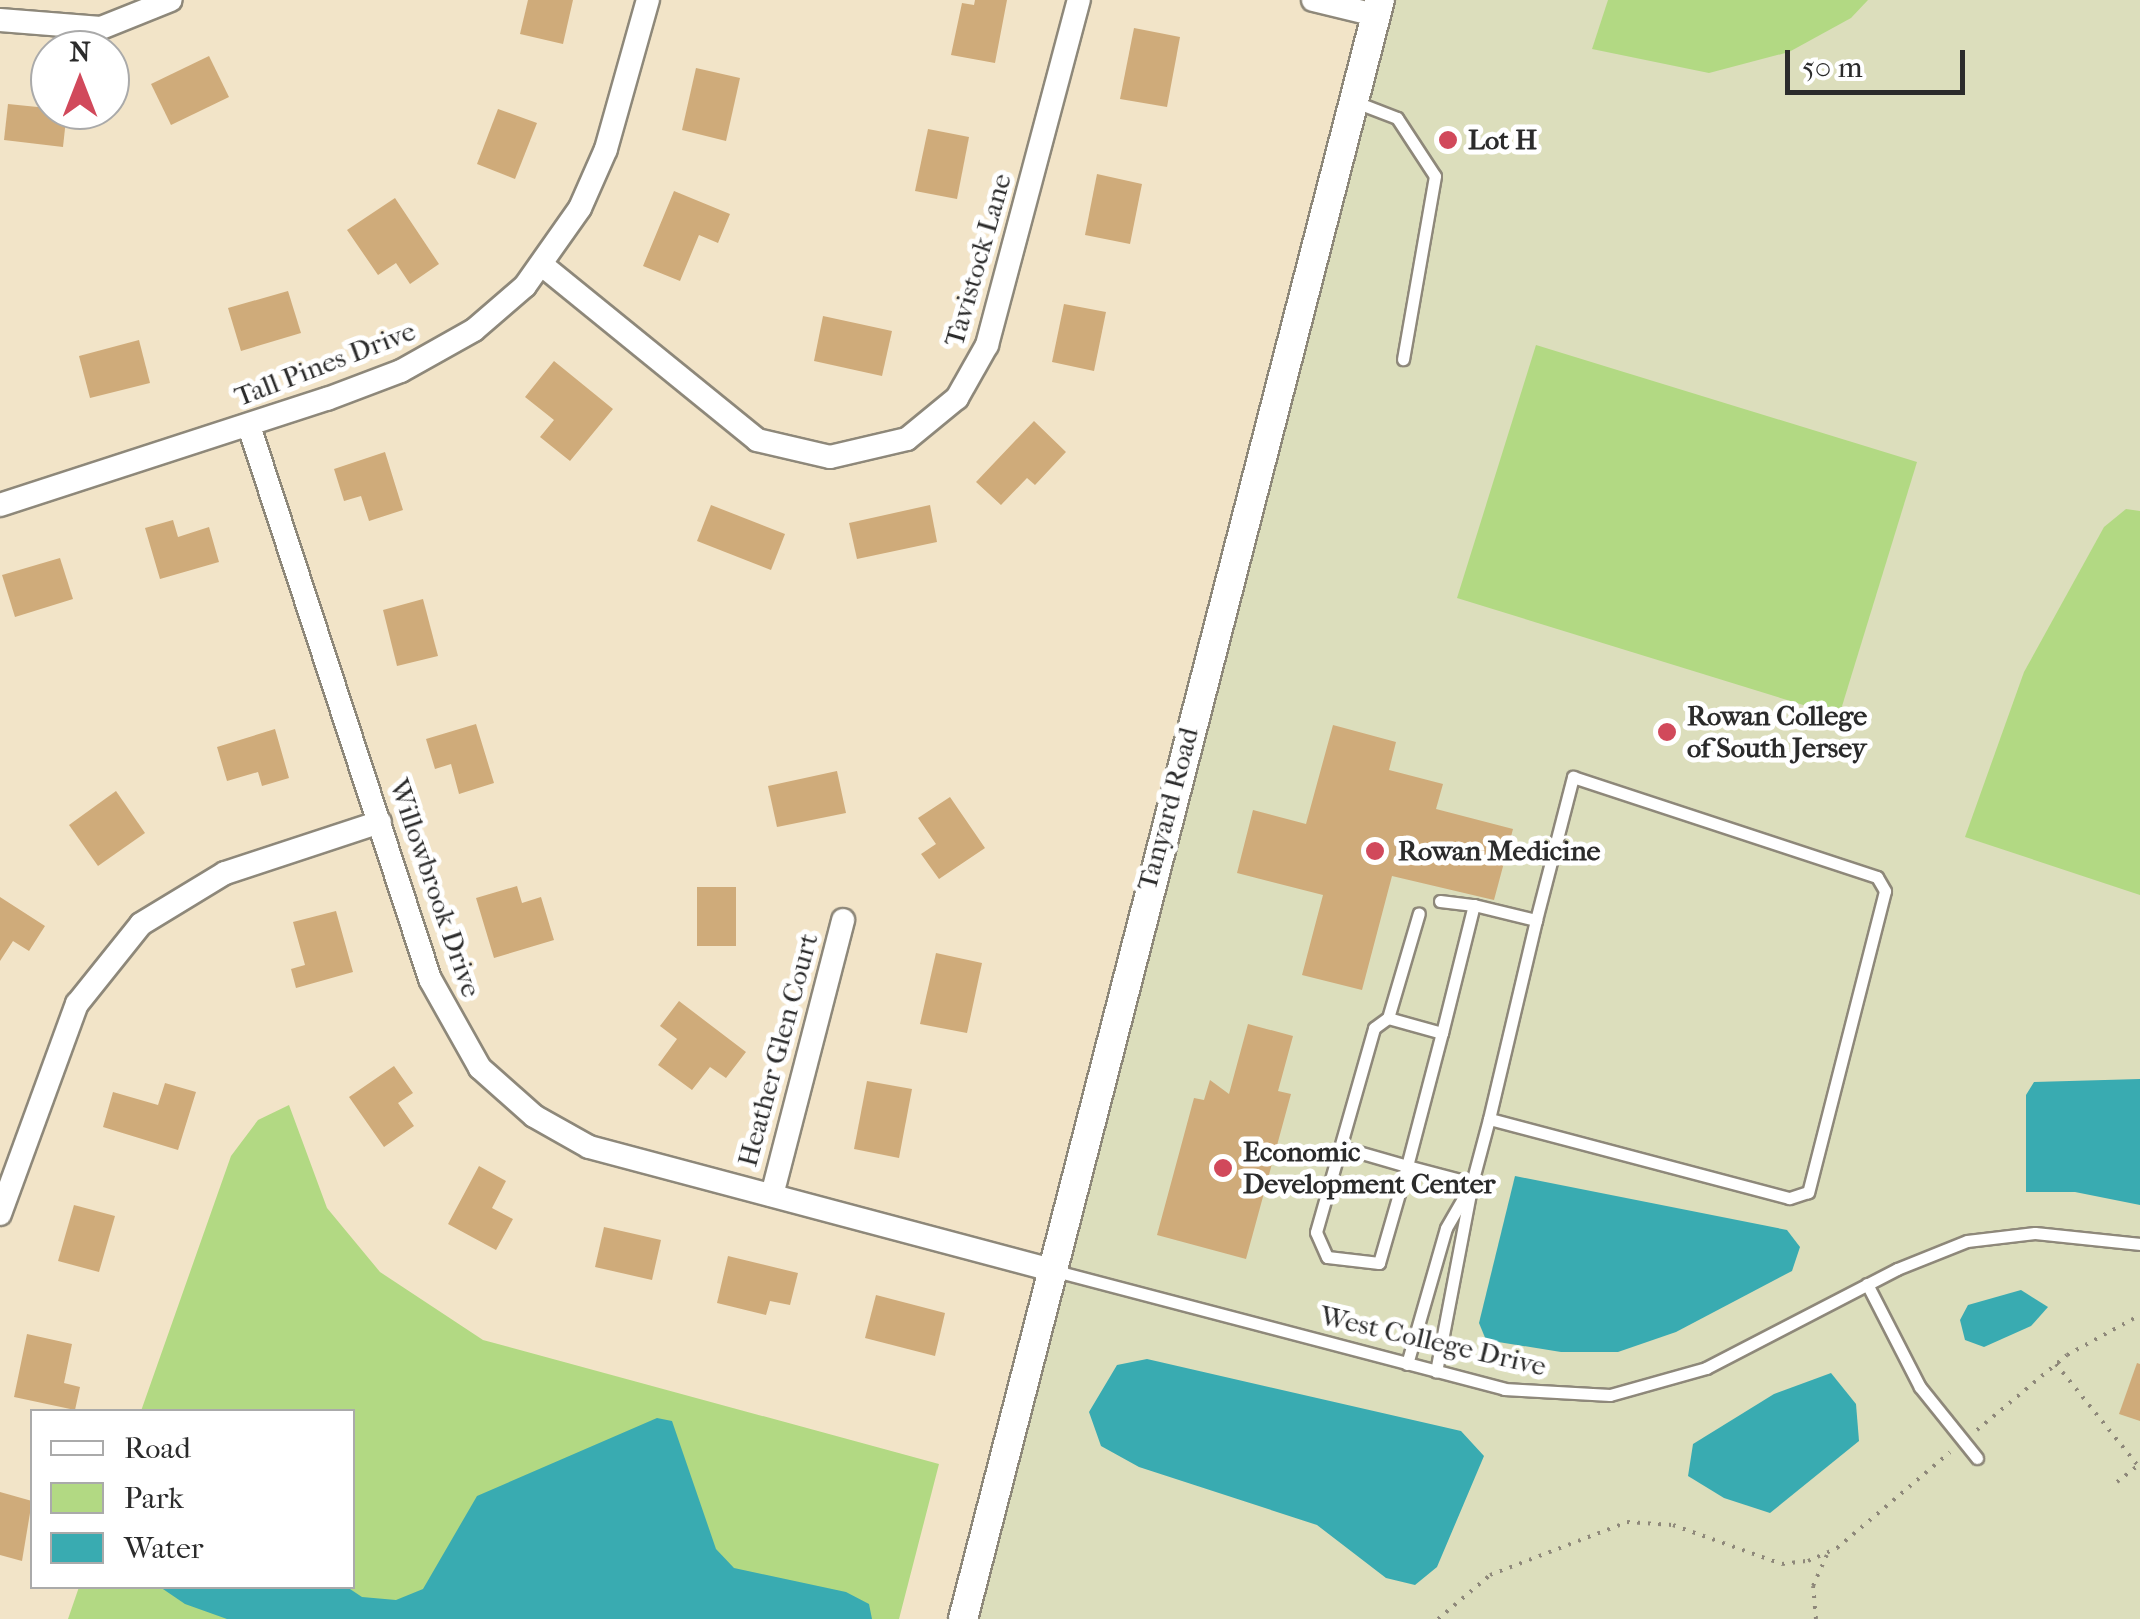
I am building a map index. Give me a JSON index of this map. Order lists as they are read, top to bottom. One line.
{"streets":{"street":["Tavistock Lane","Tall Pines Drive","Tanyard Road","Willowbrook Drive","Heather Glen Court"],"lane":["West College Drive"]},"crossings":[["Tavistock Lane","Tall Pines Drive"],["Tall Pines Drive","Willowbrook Drive"],["Tanyard Road","Willowbrook Drive"],["Tanyard Road","West College Drive"],["Willowbrook Drive","Heather Glen Court"],["Willowbrook Drive","West College Drive"]],"places":["Lot H","Rowan College of South Jersey","Rowan Medicine","Economic Development Center"],"legend":["Road","Park","Water"],"scale_bar":"50 m","north":"top"}
